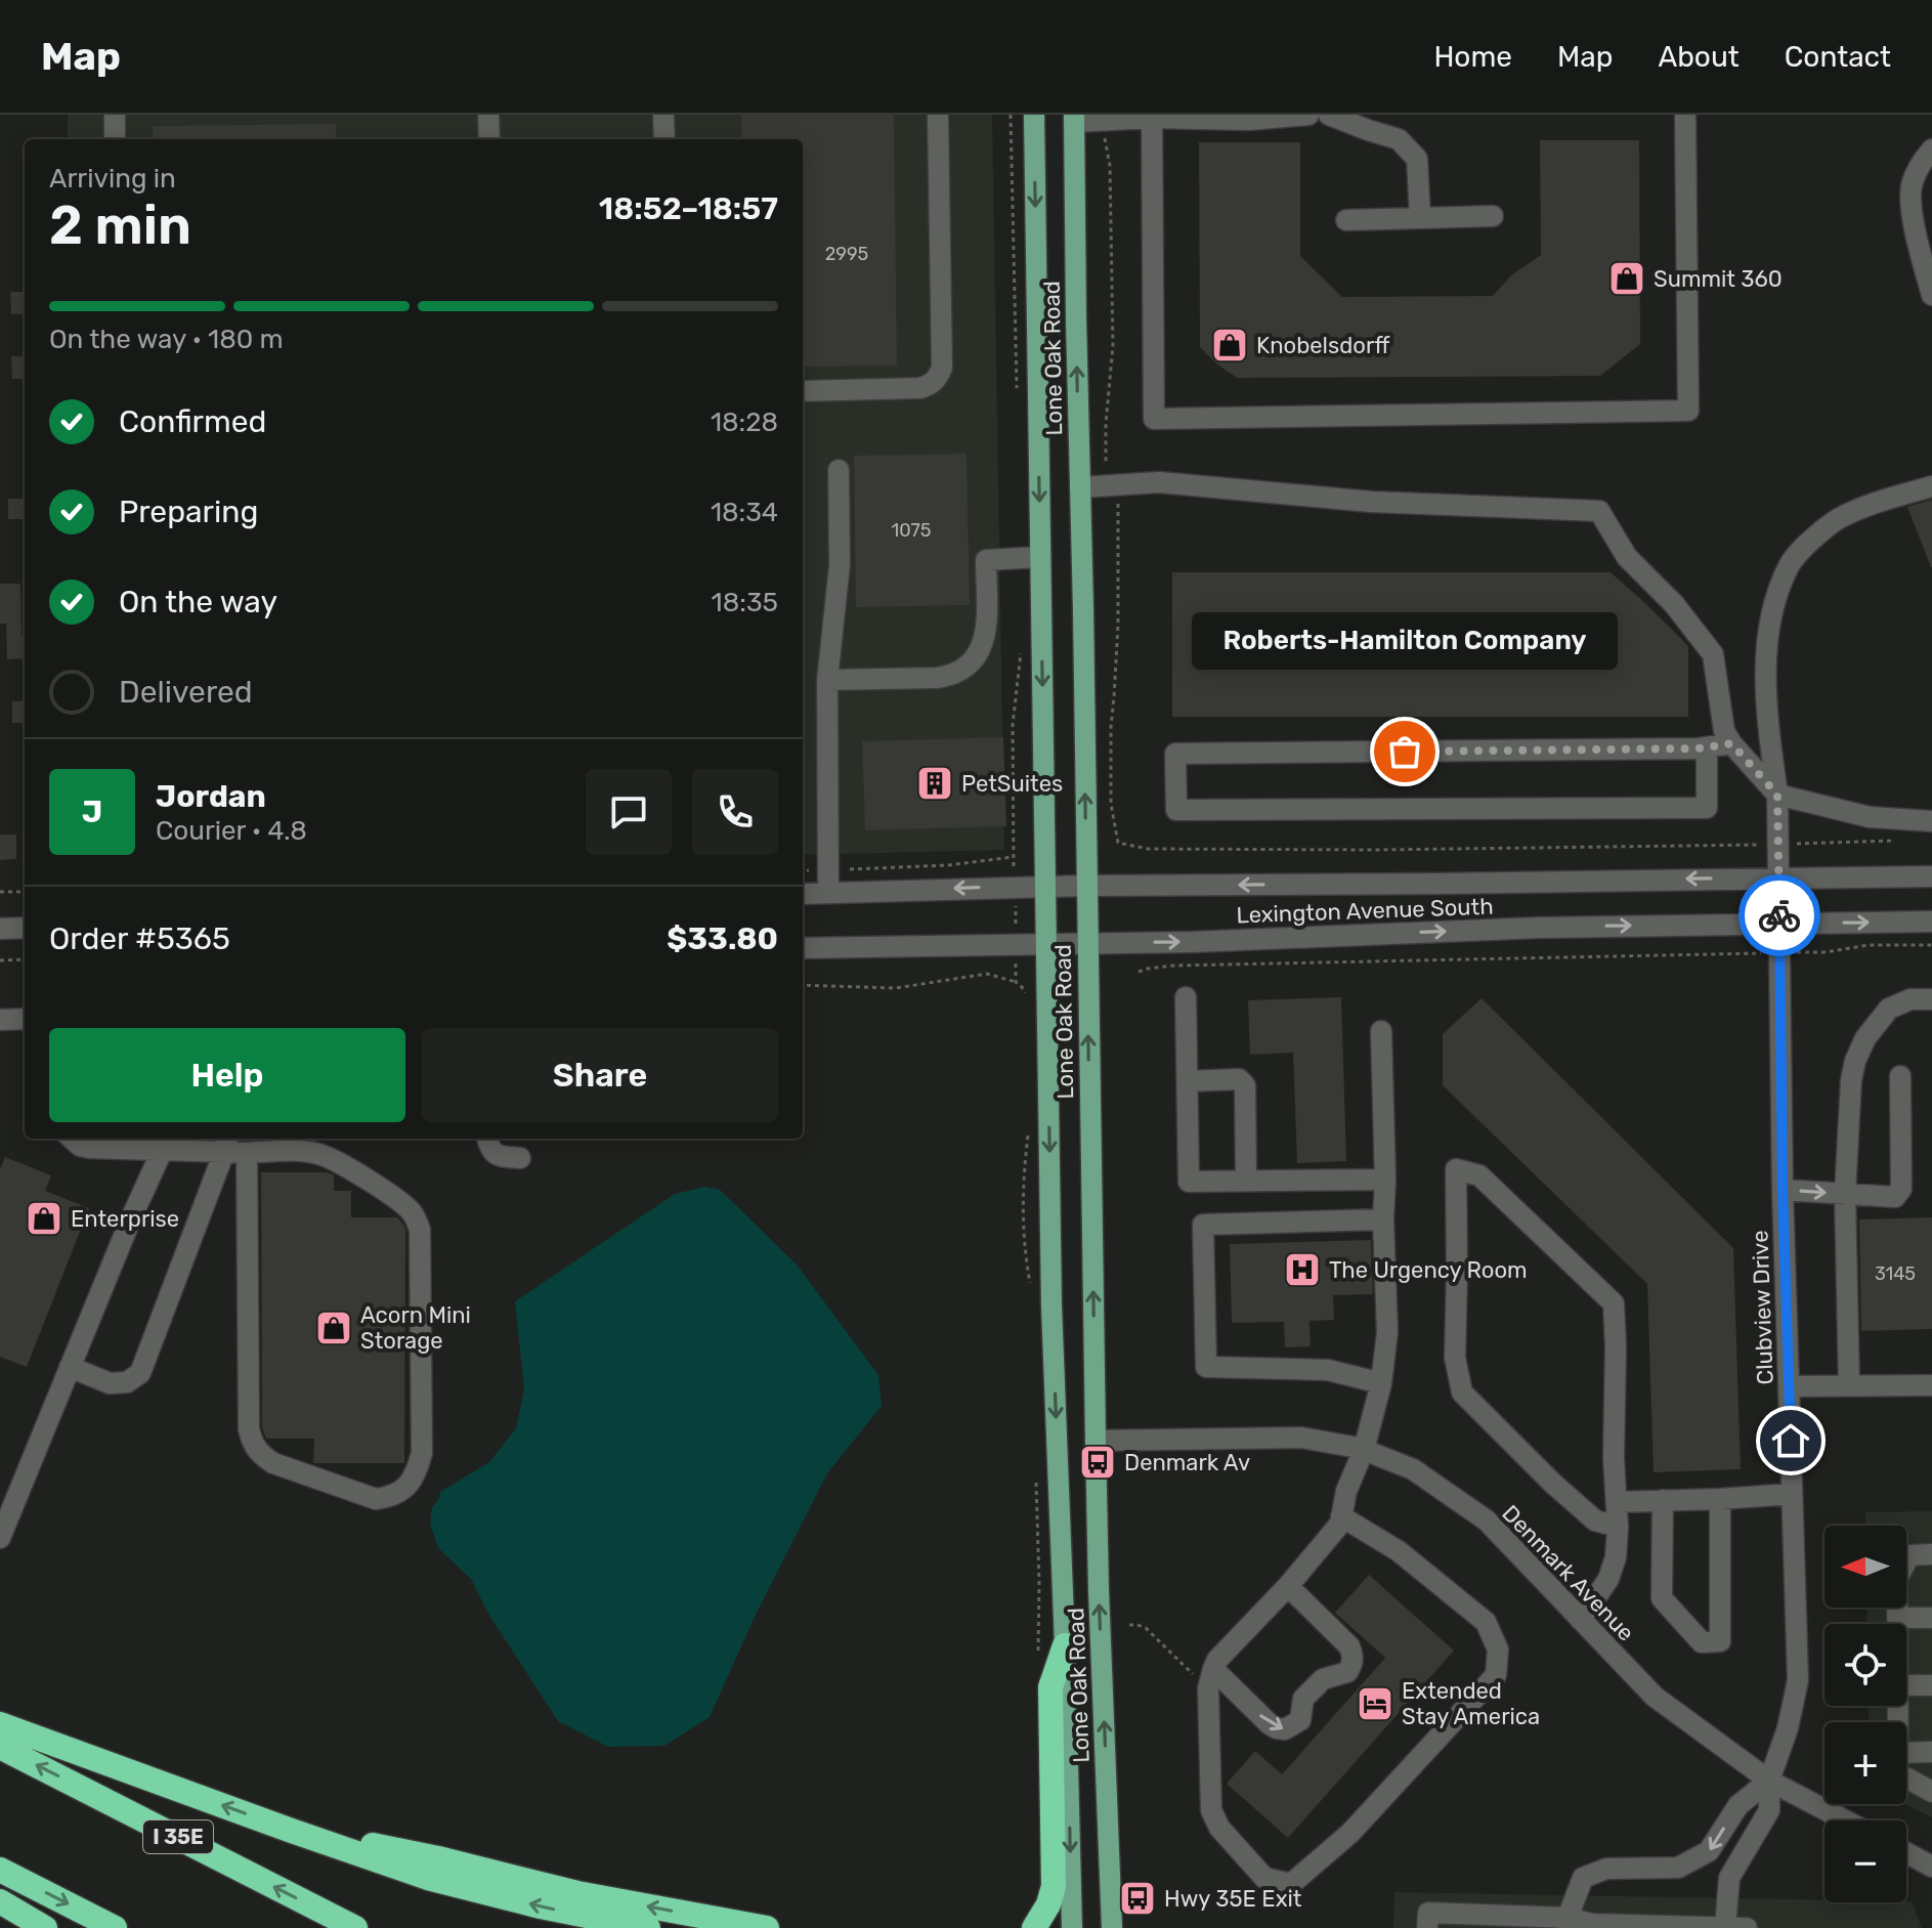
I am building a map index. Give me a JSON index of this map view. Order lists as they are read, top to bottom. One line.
{"streets":{"highway":["I 35E"],"main road":["Lone Oak Road"],"street":["Lexington Avenue South","Clubview Drive","Denmark Avenue"]},"crossings":[["Lone Oak Road","Lexington Avenue South"],["Lone Oak Road","Denmark Avenue"],["Lexington Avenue South","Clubview Drive"],["Clubview Drive","Denmark Avenue"]],"places":{"shop":["Summit 360","Knobelsdorff","Enterprise","Acorn Mini Storage"],"other":["Roberts-Hamilton Company"],"building":["PetSuites"],"hospital":["The Urgency Room"],"bus stop":["Denmark Av","Hwy 35E Exit"],"hotel":["Extended Stay America"]},"house_numbers":["2995","1075","3145"],"north":"left","page":{"header":"Map","nav":["Home","Map","About","Contact"],"heading":["2 min","Arriving in","18:52–18:57"],"panel":["Jordan","Courier · 4.8","Order #5365","$33.80"],"bar":"On the way · 180 m","list":[["Confirmed","18:28"],["Preparing","18:34"],["On the way","18:35"],"Delivered"],"bubble":"Roberts-Hamilton Company","round":"J","buttons":["Help","Share"],"map_buttons":["+","−"]}}
